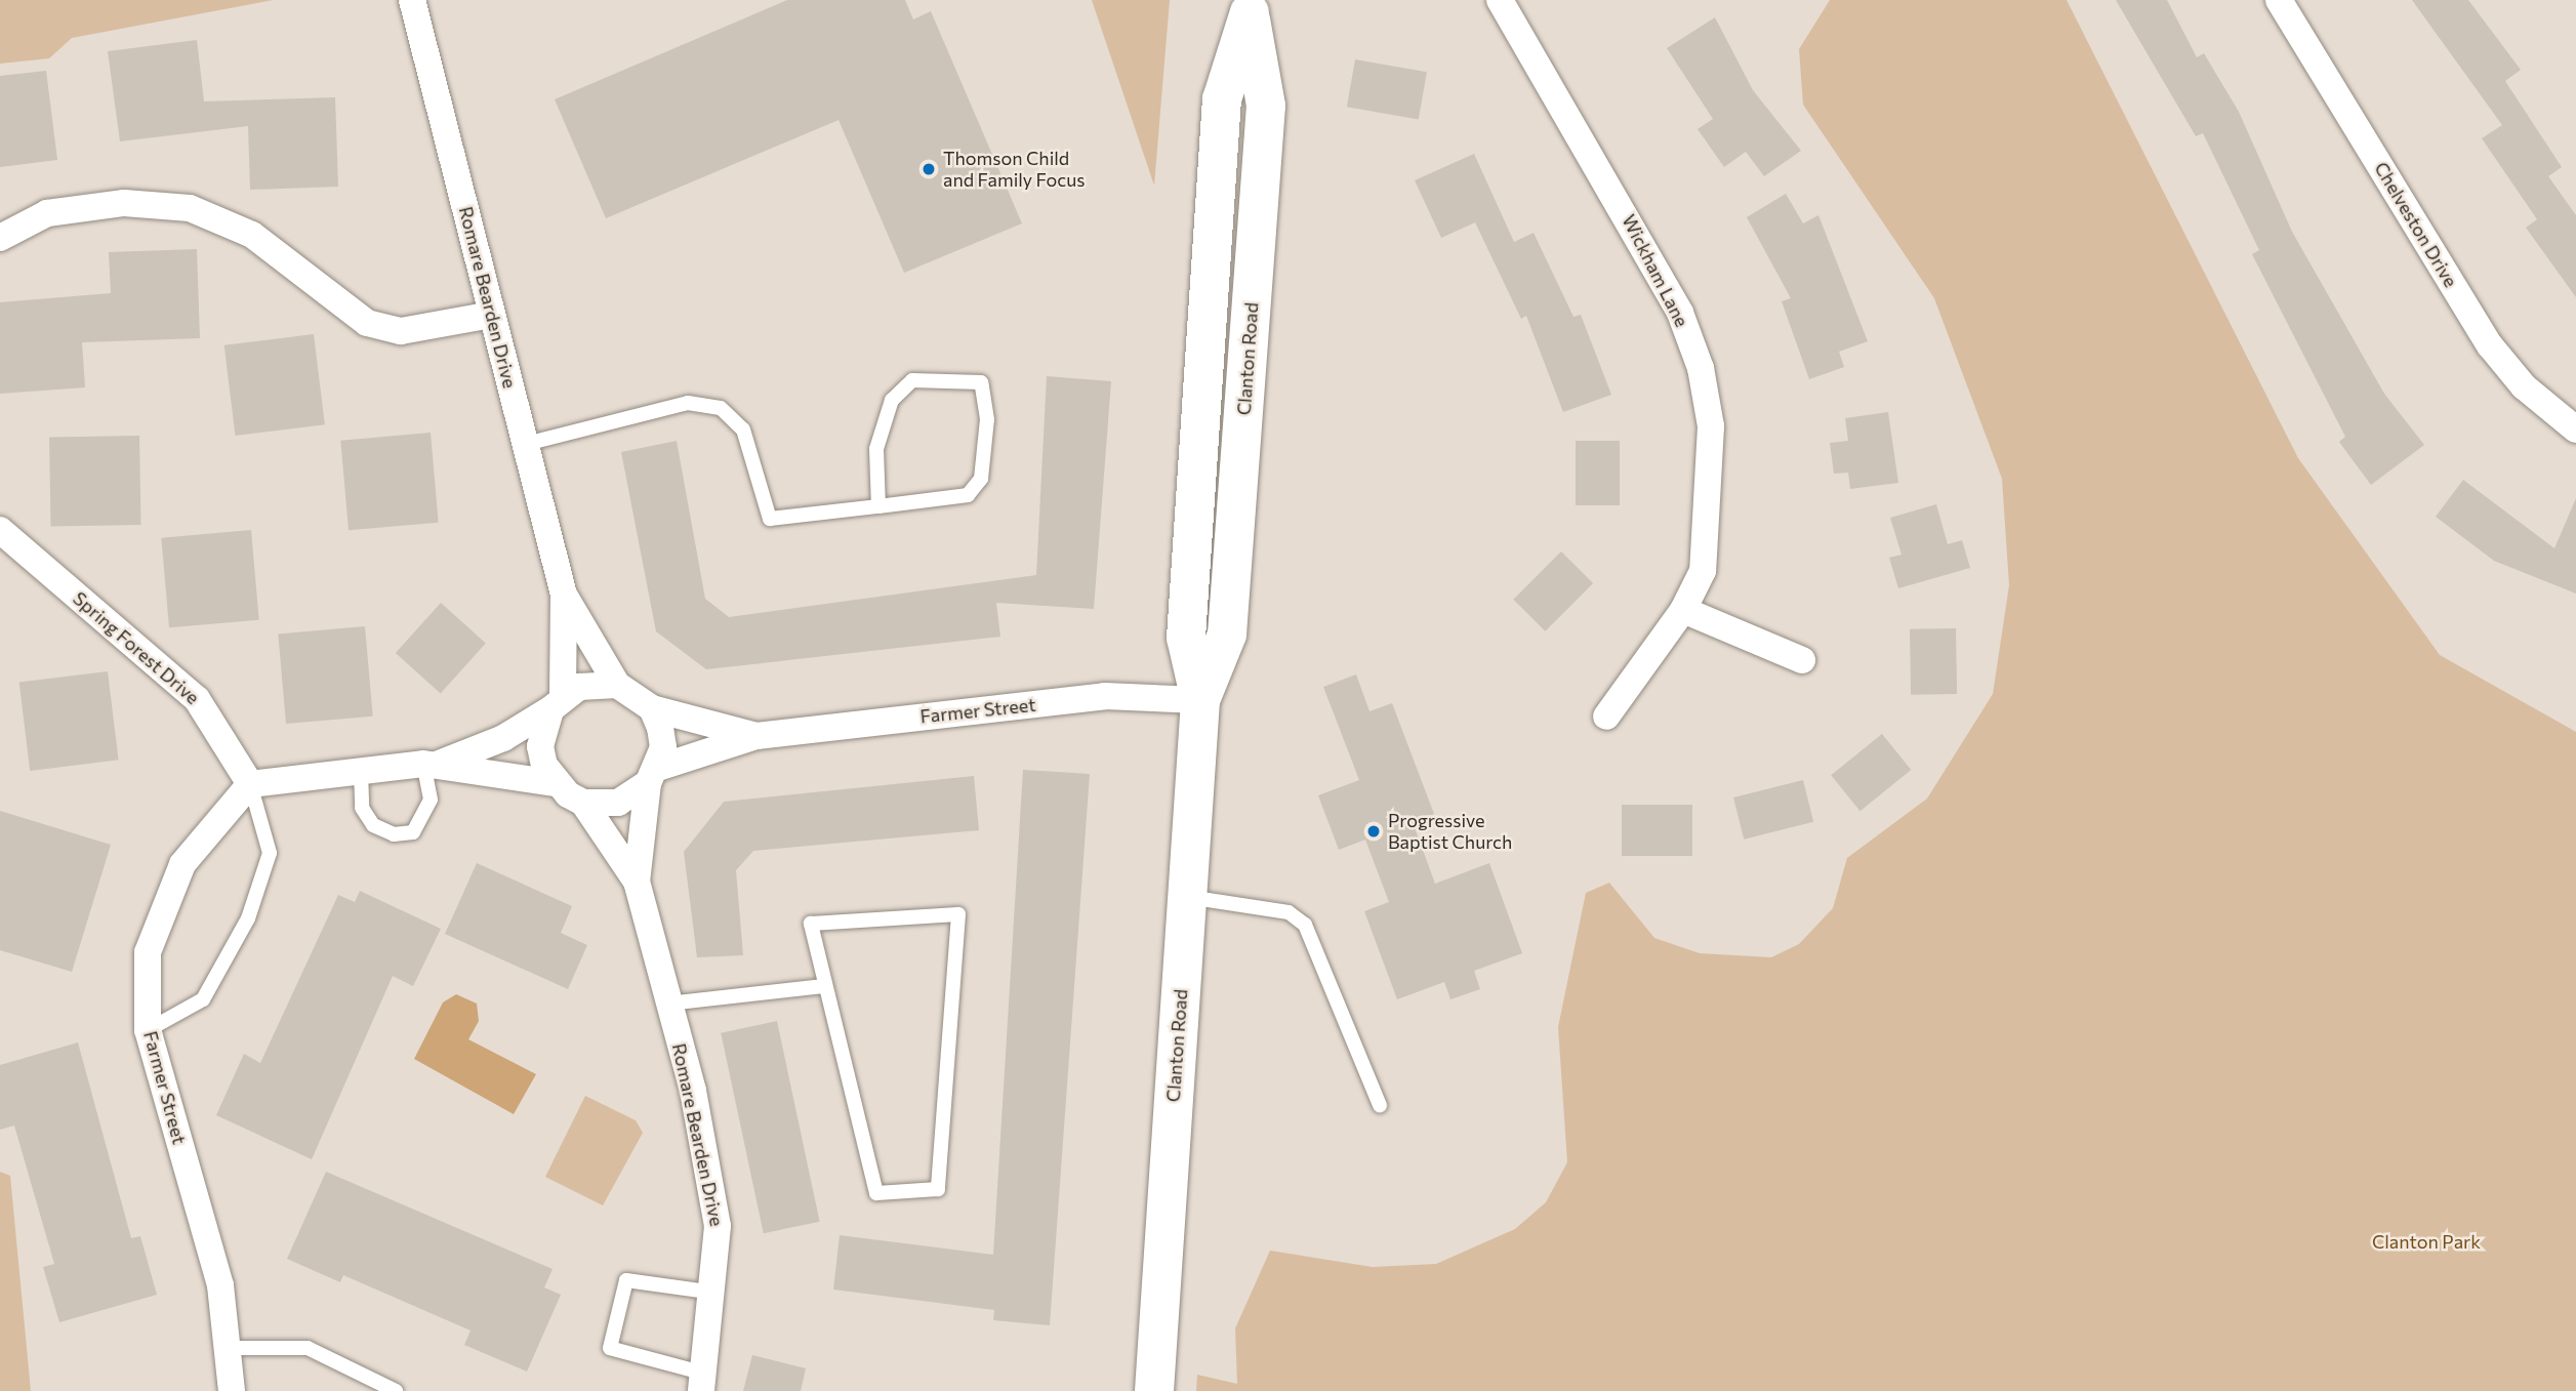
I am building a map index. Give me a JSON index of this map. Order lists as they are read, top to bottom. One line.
{"streets":{"main road":["Clanton Road"],"street":["Chelveston Drive","Wickham Lane","Romare Bearden Drive","Spring Forest Drive","Farmer Street"]},"crossings":[["Romare Bearden Drive","Farmer Street"],["Clanton Road","Farmer Street"],["Spring Forest Drive","Farmer Street"]],"parks":["Clanton Park"],"places":["Thomson Child and Family Focus","Progressive Baptist Church"]}
